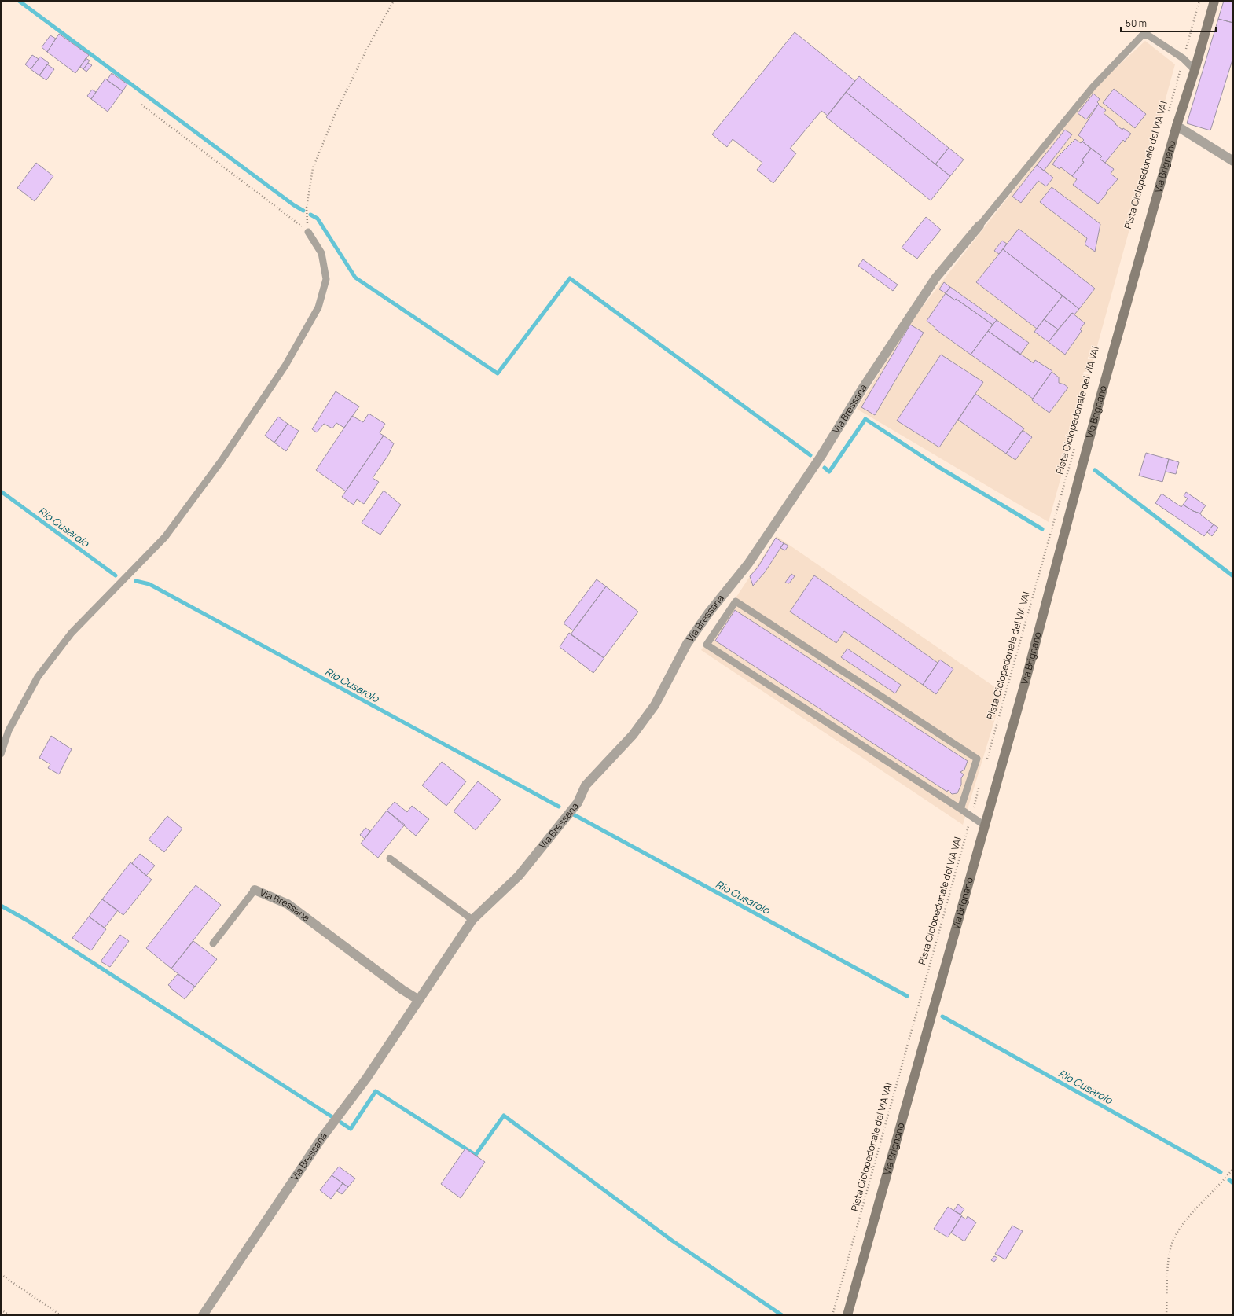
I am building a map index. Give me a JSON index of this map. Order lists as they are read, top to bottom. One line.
{"streets":{"street":["Via Brignano","Via Bressana"],"path":["Pista Ciclopedonale del VIA VAI"]},"water":["Rio Cusarolo"],"scale_bar":"50 m"}
